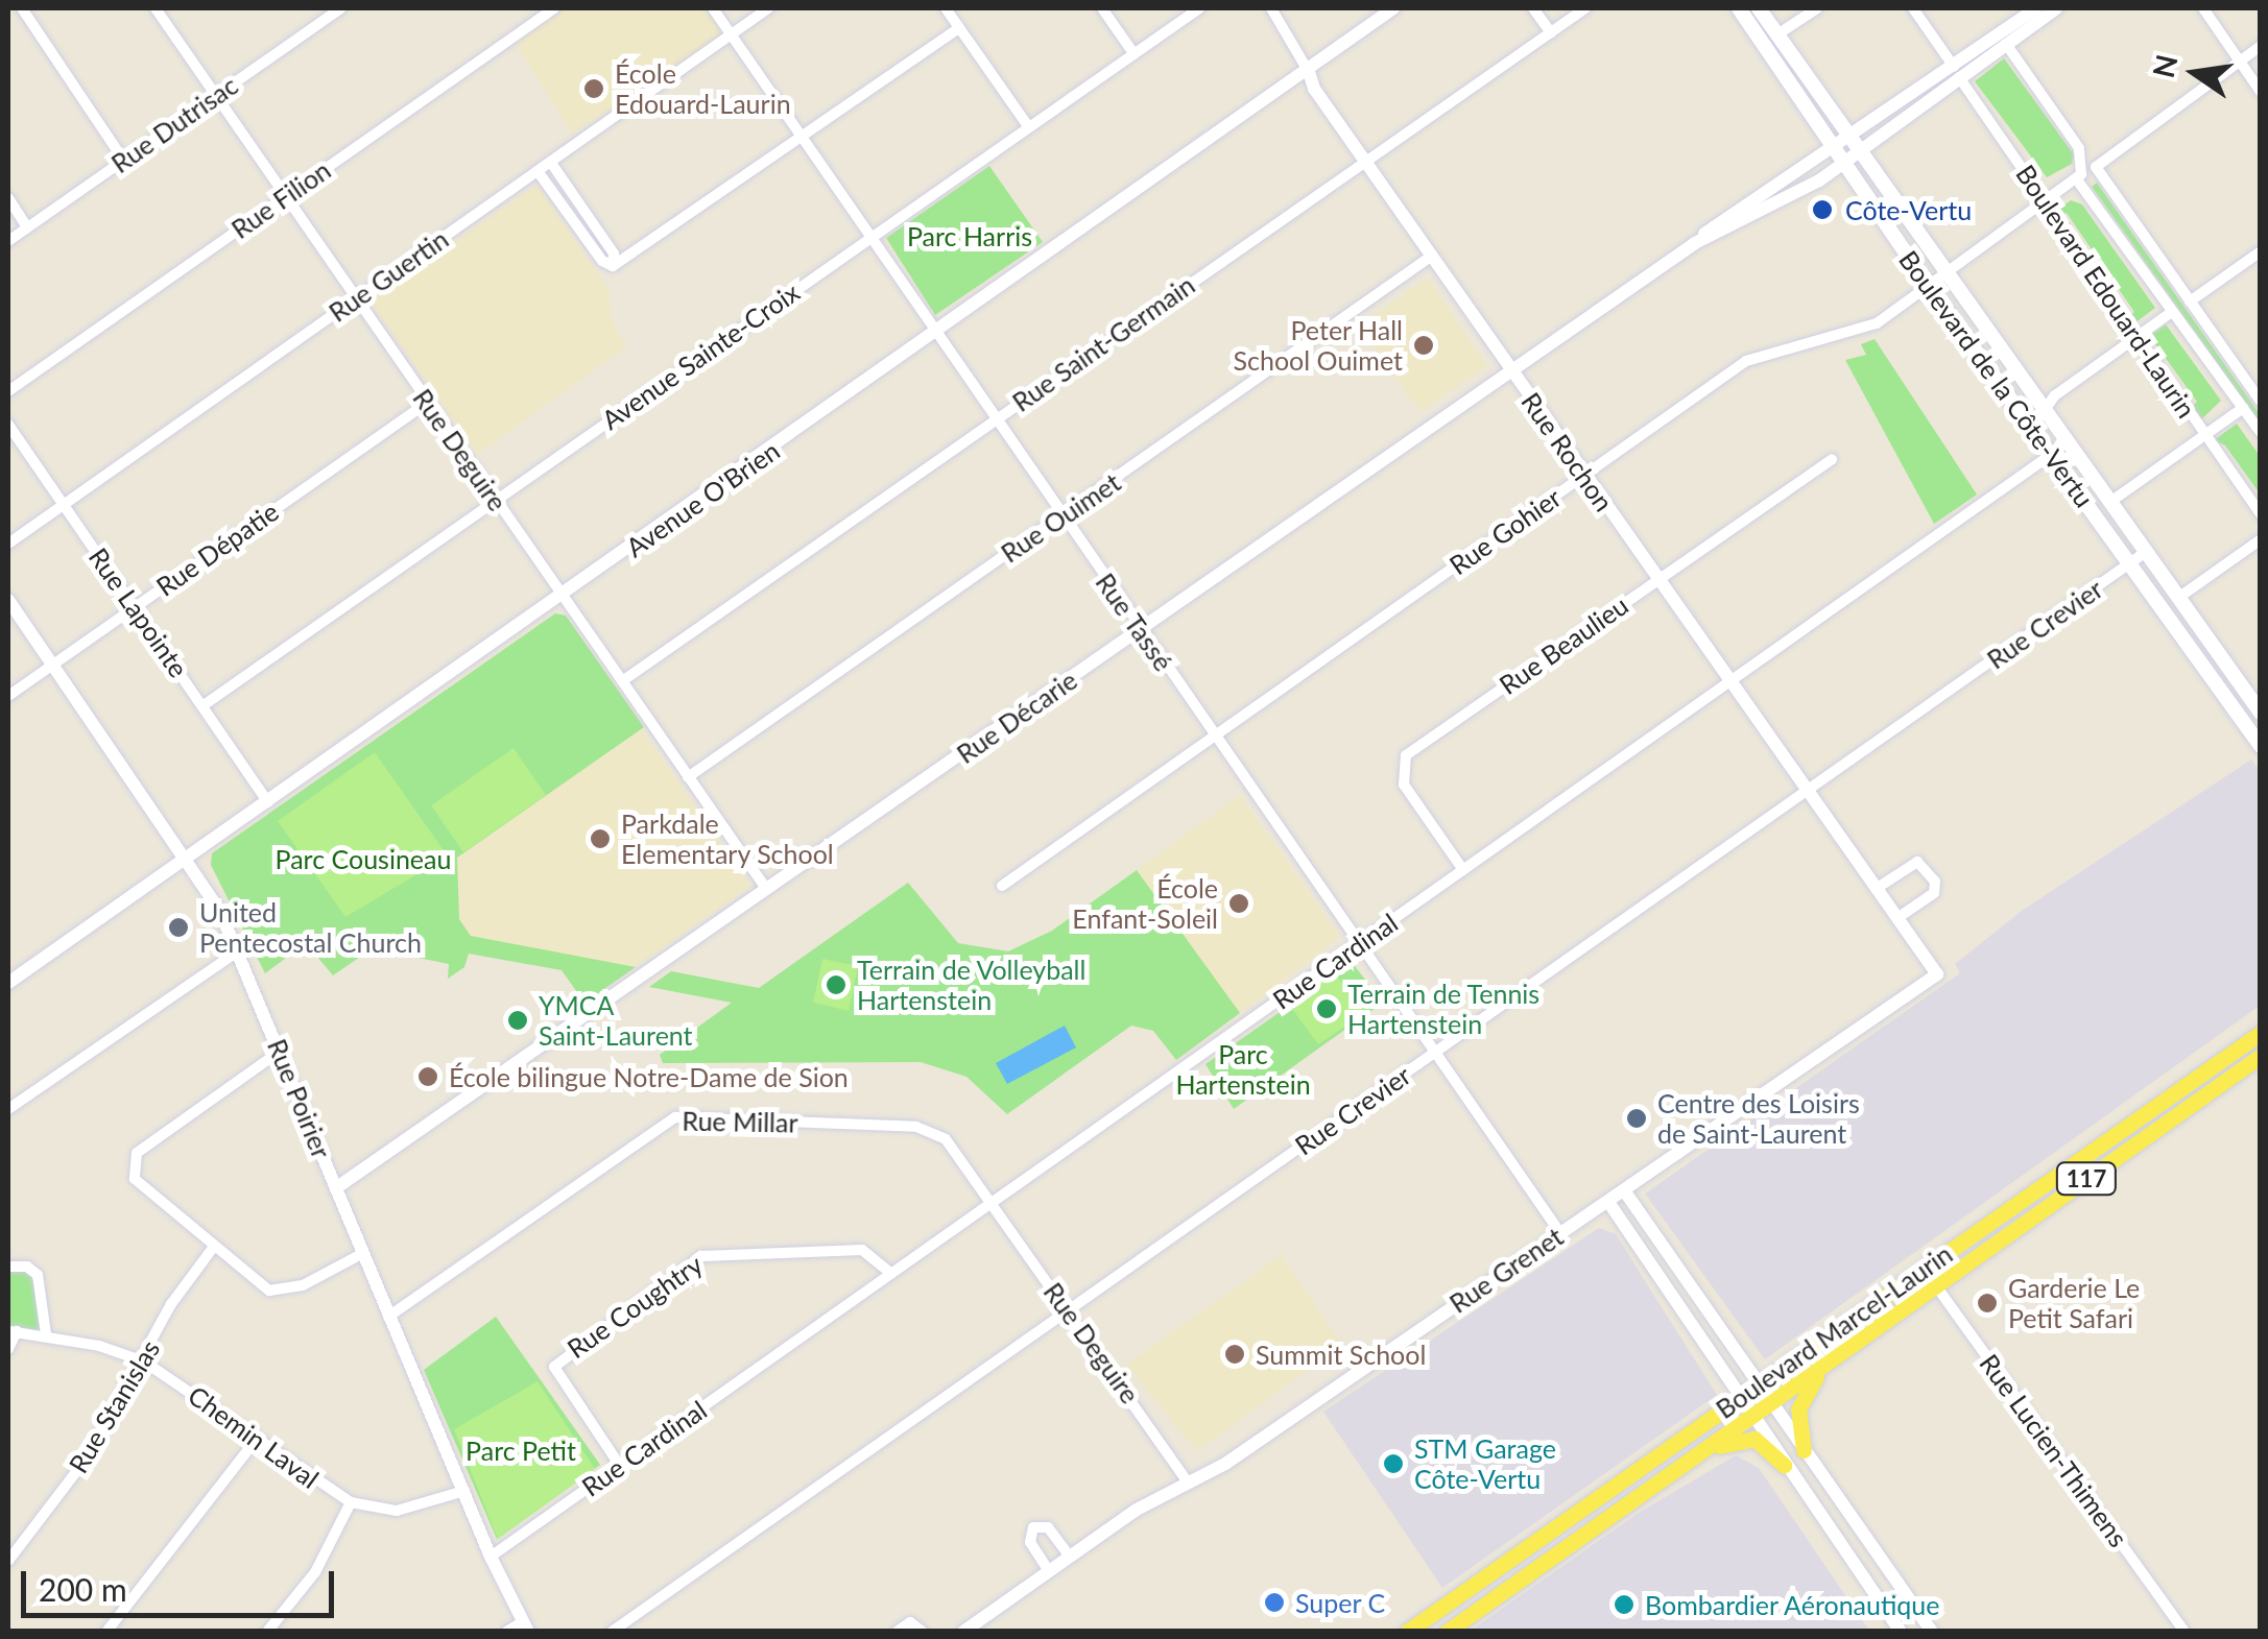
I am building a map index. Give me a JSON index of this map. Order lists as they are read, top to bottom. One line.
{"streets":{"main road":["Boulevard de la Côte-Vertu","117","Boulevard Marcel-Laurin"],"street":["Rue Dutrisac","Rue Filion","Rue Guertin","Boulevard Edouard-Laurin","Rue Saint-Germain","Avenue Sainte-Croix","Rue Deguire","Rue Rochon","Avenue O'Brien","Rue Ouimet","Rue Gohier","Rue Dépatie","Rue Lapointe","Rue Tassé","Rue Crevier","Rue Beaulieu","Rue Décarie","Rue Cardinal","Rue Poirier","Rue Millar","Rue Grenet","Rue Coughtry","Rue Stanislas","Chemin Laval","Rue Lucien-Thimens"]},"crossings":[["Rue Dutrisac","Rue Deguire"],["Rue Filion","Rue Deguire"],["Rue Guertin","Rue Deguire"],["Rue Guertin","Rue Lapointe"],["Rue Guertin","Rue Tassé"],["Boulevard Edouard-Laurin","Rue Gohier"],["Boulevard Edouard-Laurin","Rue Décarie"],["Rue Saint-Germain","Rue Deguire"],["Rue Saint-Germain","Rue Rochon"],["Rue Saint-Germain","Rue Tassé"],["Avenue Sainte-Croix","Rue Deguire"],["Avenue Sainte-Croix","Rue Lapointe"],["Avenue Sainte-Croix","Rue Tassé"],["Boulevard de la Côte-Vertu","Rue Gohier"],["Boulevard de la Côte-Vertu","Rue Crevier"],["Boulevard de la Côte-Vertu","Rue Décarie"],["Boulevard de la Côte-Vertu","Rue Cardinal"],["Rue Deguire","Avenue O'Brien"],["Rue Deguire","Rue Ouimet"],["Rue Deguire","Rue Dépatie"],["Rue Deguire","Rue Crevier"],["Rue Deguire","Rue Décarie"],["Rue Deguire","Rue Cardinal"],["Rue Deguire","Rue Millar"],["Rue Deguire","Rue Grenet"],["Rue Rochon","Avenue O'Brien"],["Rue Rochon","Rue Ouimet"],["Rue Rochon","Rue Gohier"],["Rue Rochon","Rue Crevier"],["Rue Rochon","Rue Beaulieu"],["Rue Rochon","Rue Décarie"],["Rue Rochon","Rue Cardinal"],["Rue Rochon","Rue Grenet"],["Avenue O'Brien","Rue Lapointe"],["Avenue O'Brien","Rue Tassé"],["Avenue O'Brien","Rue Poirier"],["Rue Ouimet","Rue Tassé"],["Rue Gohier","Rue Tassé"],["Rue Dépatie","Rue Lapointe"],["Rue Dépatie","Rue Poirier"],["Rue Tassé","Rue Crevier"],["Rue Tassé","Rue Décarie"],["Rue Tassé","Rue Cardinal"],["Rue Tassé","Rue Grenet"],["Rue Beaulieu","Rue Cardinal"],["Rue Décarie","Rue Poirier"],["Rue Cardinal","Rue Poirier"],["Rue Cardinal","Rue Millar"],["Rue Cardinal","Rue Coughtry"],["Rue Poirier","Rue Millar"],["Rue Poirier","Chemin Laval"],["Boulevard Marcel-Laurin","Rue Lucien-Thimens"],["Rue Stanislas","Chemin Laval"]],"parks":["Parc Harris","Parc Cousineau","Parc Hartenstein","Parc Petit"],"places":["École Edouard-Laurin","Côte-Vertu","Peter Hall School Ouimet","Parkdale Elementary School","École Enfant-Soleil","United Pentecostal Church","Terrain de Volleyball Hartenstein","Terrain de Tennis Hartenstein","YMCA Saint-Laurent","École bilingue Notre-Dame de Sion","Centre des Loisirs de Saint-Laurent","Garderie Le Petit Safari","Summit School","STM Garage Côte-Vertu","Super C","Bombardier Aéronautique"],"scale_bar":"200 m","north":"left"}
